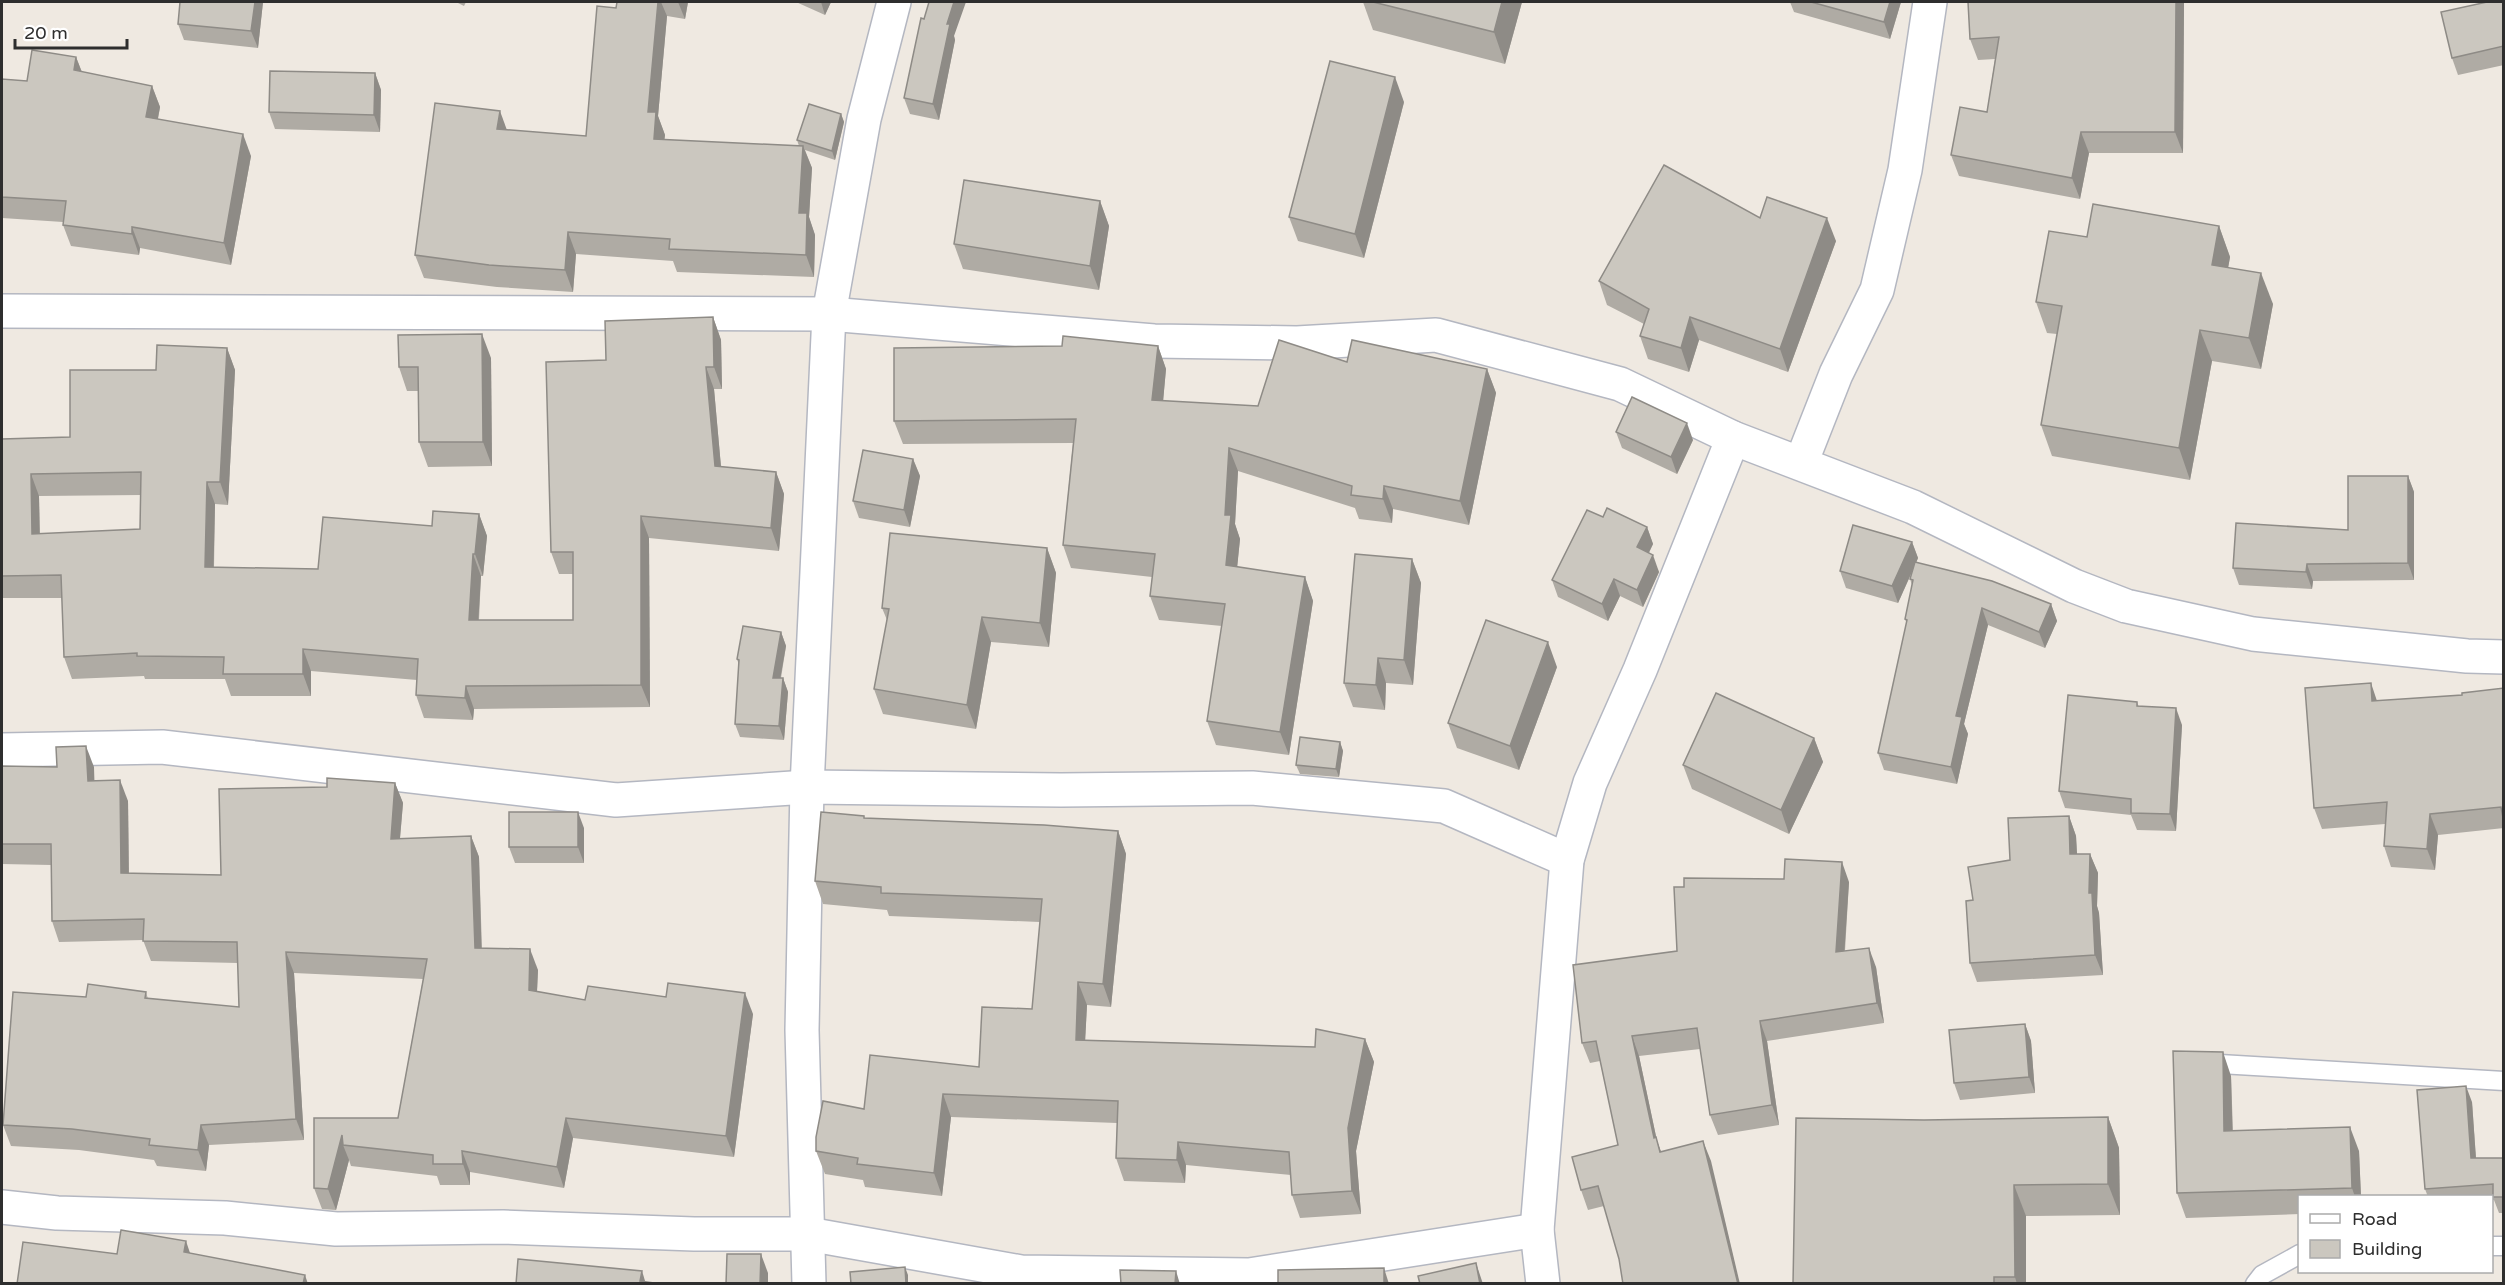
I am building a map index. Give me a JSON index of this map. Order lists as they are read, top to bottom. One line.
{"legend":["Road","Building"],"scale_bar":"20 m"}
